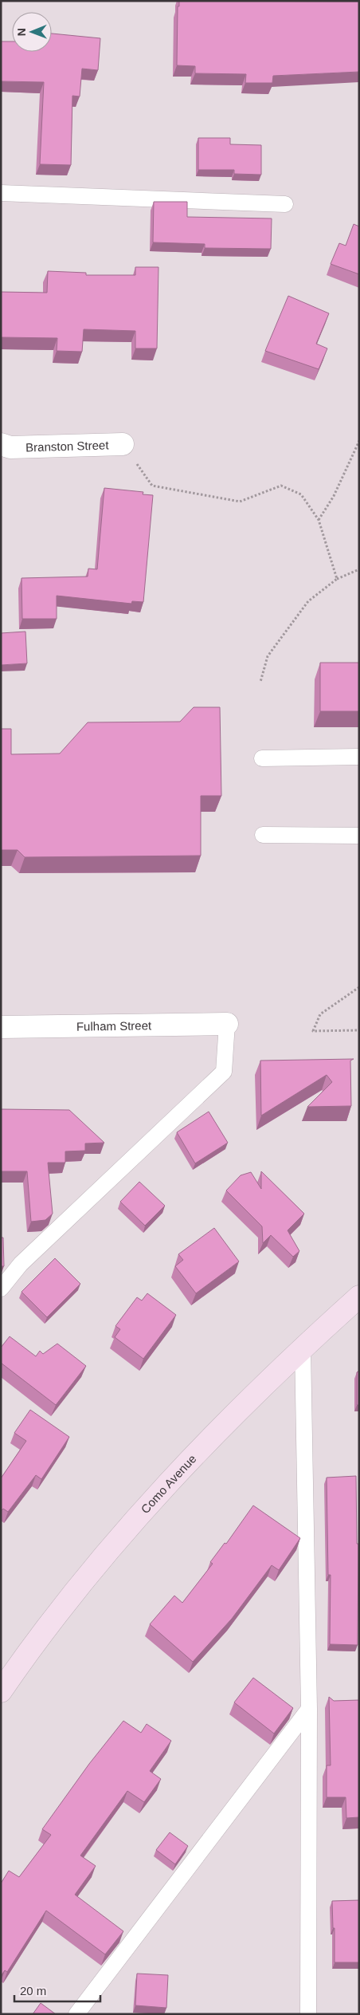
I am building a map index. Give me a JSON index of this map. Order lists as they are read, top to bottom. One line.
{"streets":{"main road":["Como Avenue"],"street":["Branston Street","Fulham Street"]},"scale_bar":"20 m","north":"left"}
